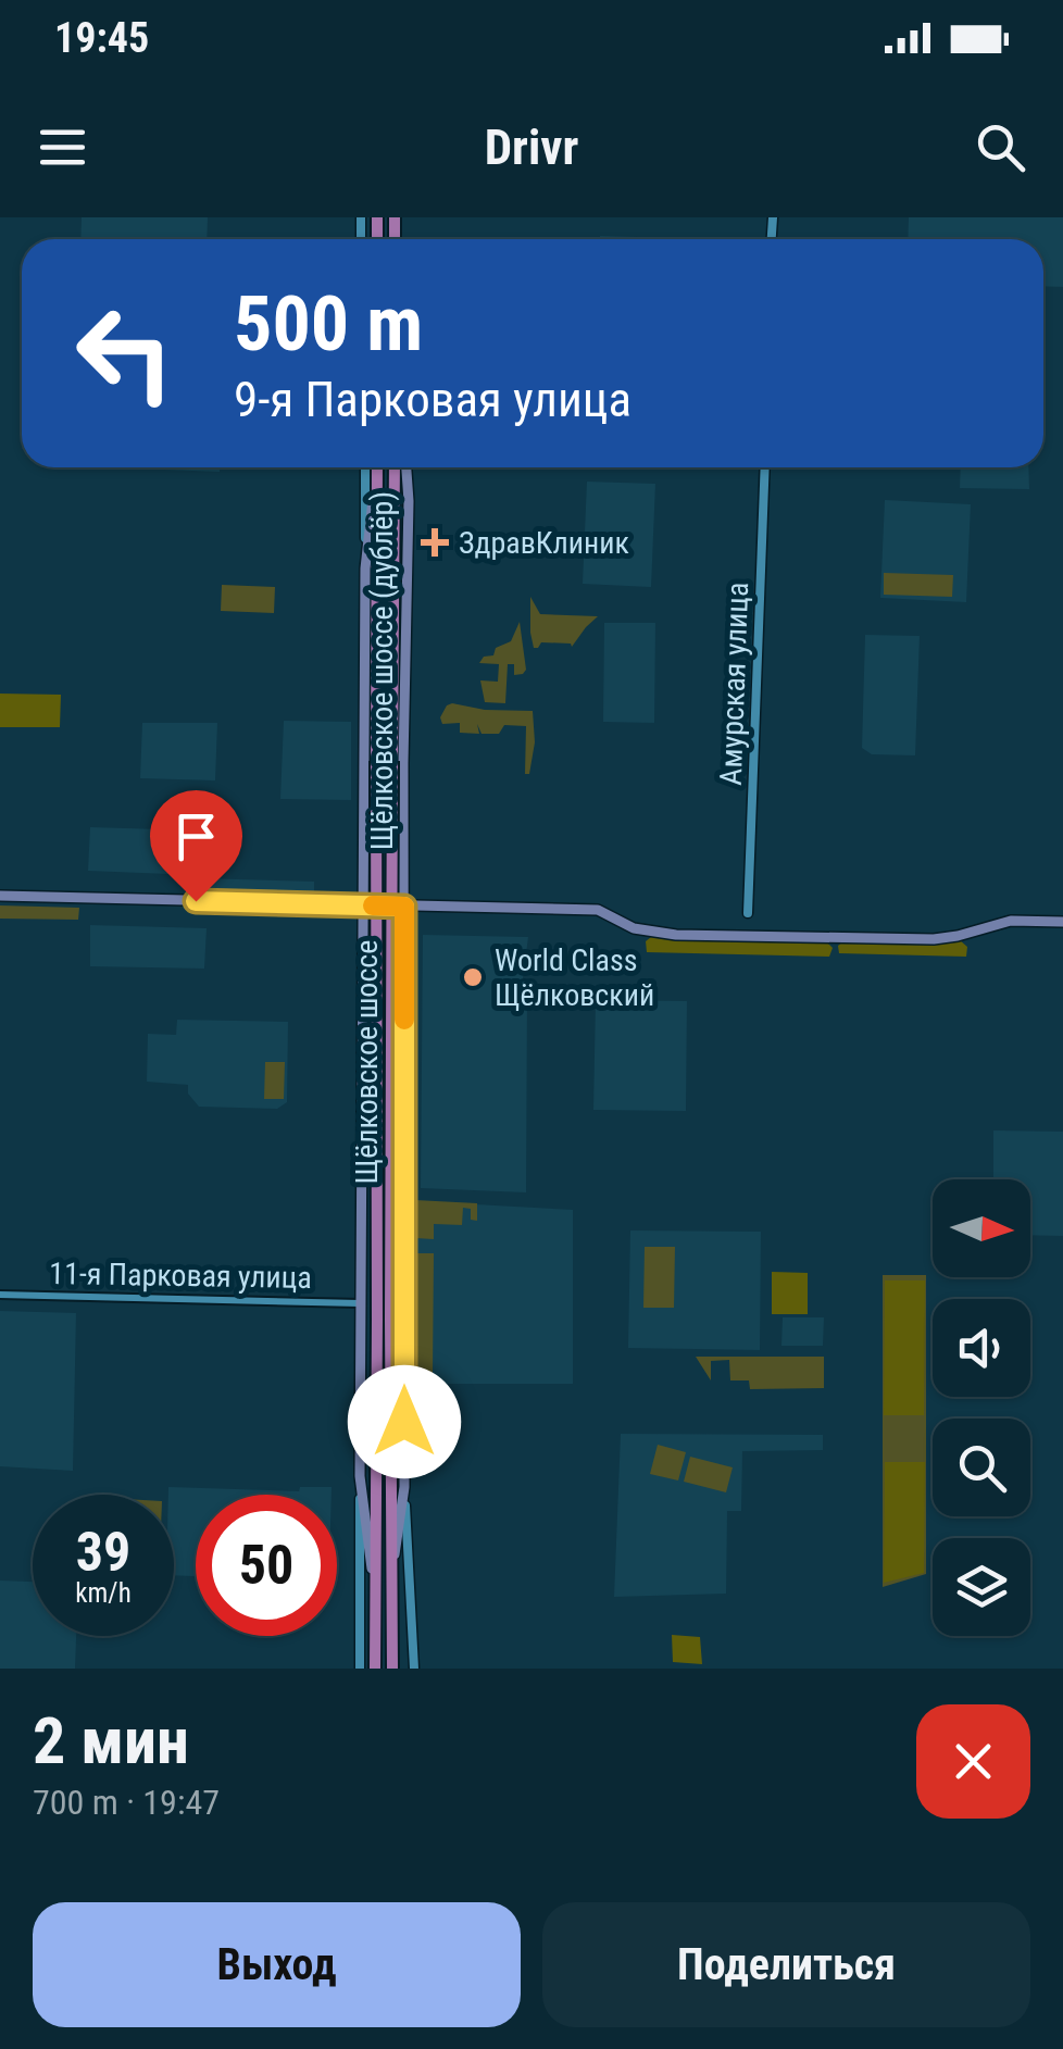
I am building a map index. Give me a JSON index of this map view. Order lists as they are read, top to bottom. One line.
{"streets":{"main road":["Щёлковское шоссе (дублёр)","Щёлковское шоссе"],"street":["Амурская улица","11-я Парковая улица"]},"crossings":[["Щёлковское шоссе (дублёр)","11-я Парковая улица"]],"places":{"health":["ЗдравКлиник"],"other":["World Class Щёлковский"]},"north":"right","page":{"status":"19:45","header":"Drivr","turn":["500 m","9-я Парковая улица"],"speed":"39 km/h","limit":"50","heading":["2 мин","700 m · 19:47"],"buttons":["Выход","Поделиться"]}}
